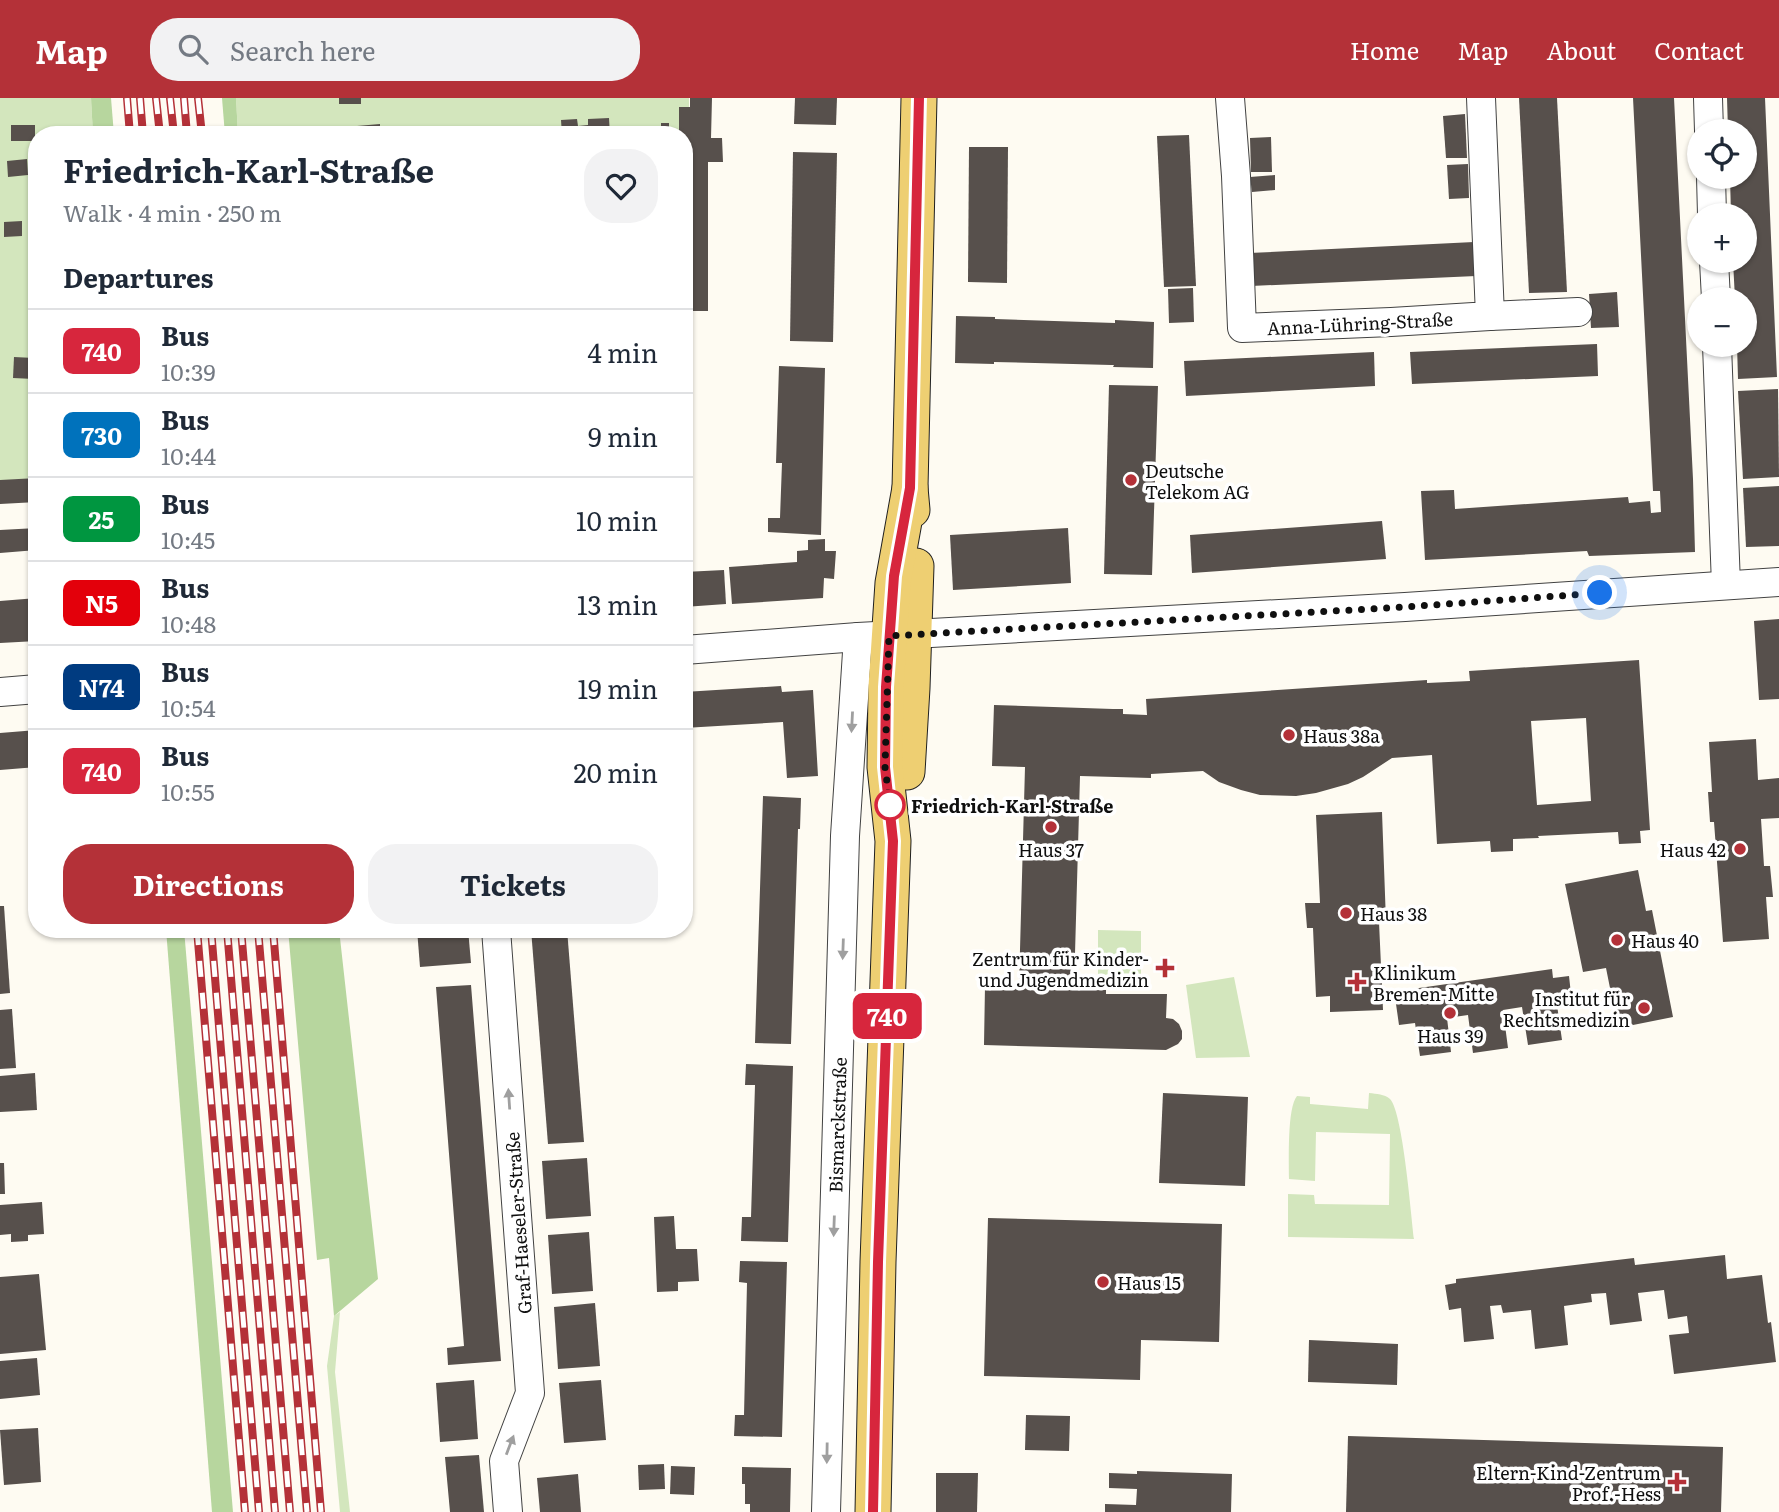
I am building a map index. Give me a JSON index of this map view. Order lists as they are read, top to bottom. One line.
{"streets":{"main road":["Bismarckstraße"],"street":["Anna-Lühring-Straße","Graf-Haeseler-Straße"]},"one_way":["Graf-Haeseler-Straße"],"places":{"other":["Deutsche Telekom AG","Haus 38a","Friedrich-Karl-Straße","Haus 37","Haus 42","Haus 38","Haus 40","Institut für Rechtsmedizin","Haus 39","Haus 15"],"health":["Zentrum für Kinder- und Jugendmedizin","Klinikum Bremen-Mitte","Eltern-Kind-Zentrum Prof.-Hess"]},"lines":["bus line 740"],"page":{"header":"Map","search":"Search here","nav":["Home","Map","About","Contact"],"on_map":"740","map_buttons":["+","−"],"heading":[["Friedrich-Karl-Straße","Walk · 4 min · 250 m"],"Departures"],"list":[{"mark":"740","name":"Bus","note":"10:39","value":"4 min"},{"mark":"730","name":"Bus","note":"10:44","value":"9 min"},{"mark":"25","name":"Bus","note":"10:45","value":"10 min"},{"mark":"N5","name":"Bus","note":"10:48","value":"13 min"},{"mark":"N74","name":"Bus","note":"10:54","value":"19 min"},{"mark":"740","name":"Bus","note":"10:55","value":"20 min"}],"buttons":["Directions","Tickets"]}}
